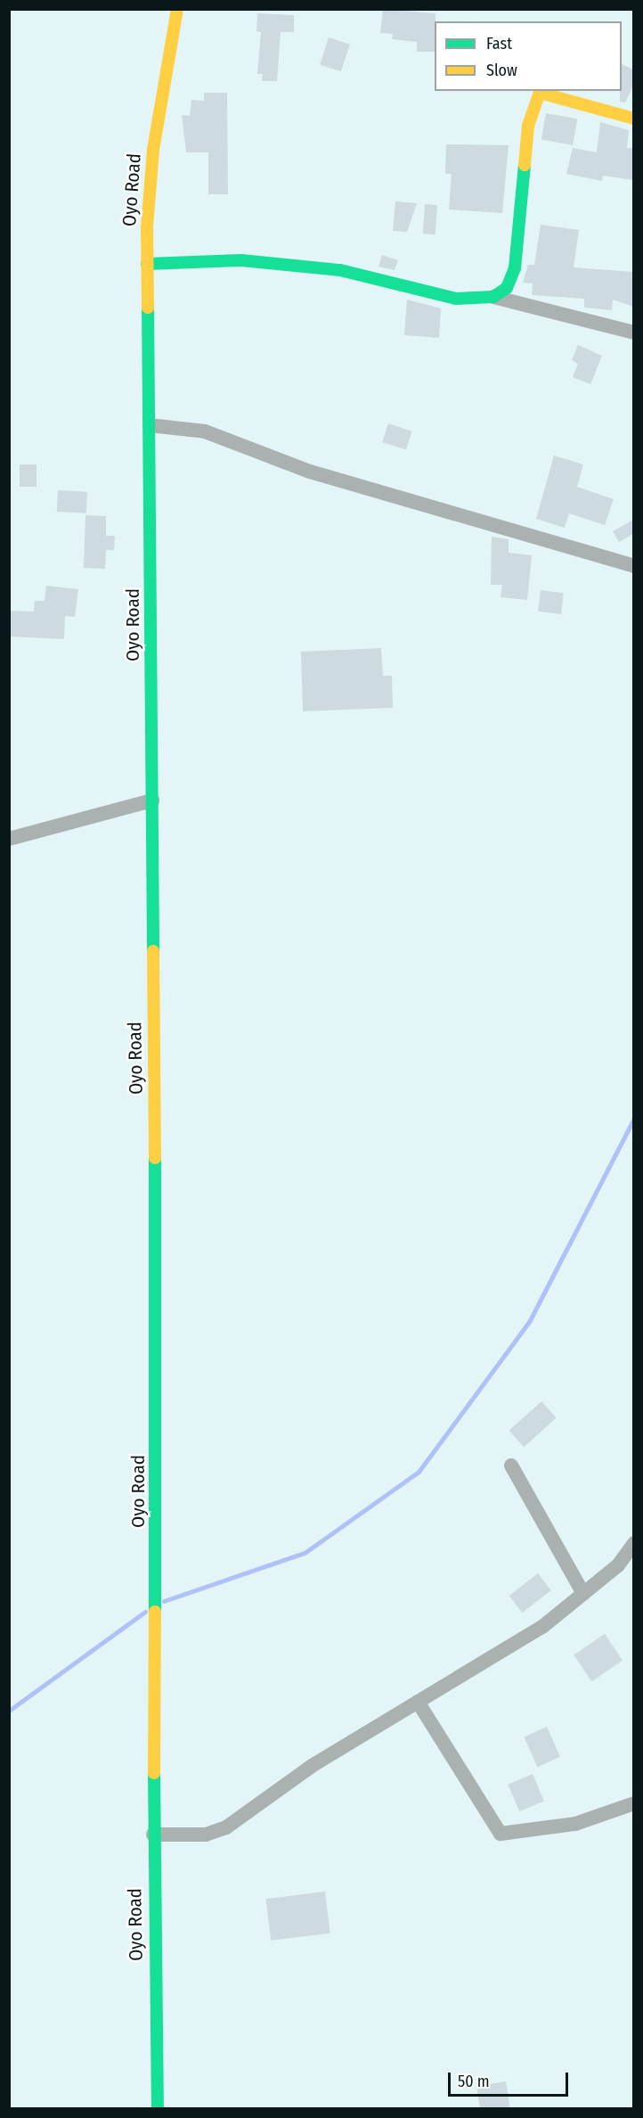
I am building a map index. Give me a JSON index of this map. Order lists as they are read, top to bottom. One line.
{"streets":{"main road":["Oyo Road"]},"legend":["Fast","Slow"],"scale_bar":"50 m"}
